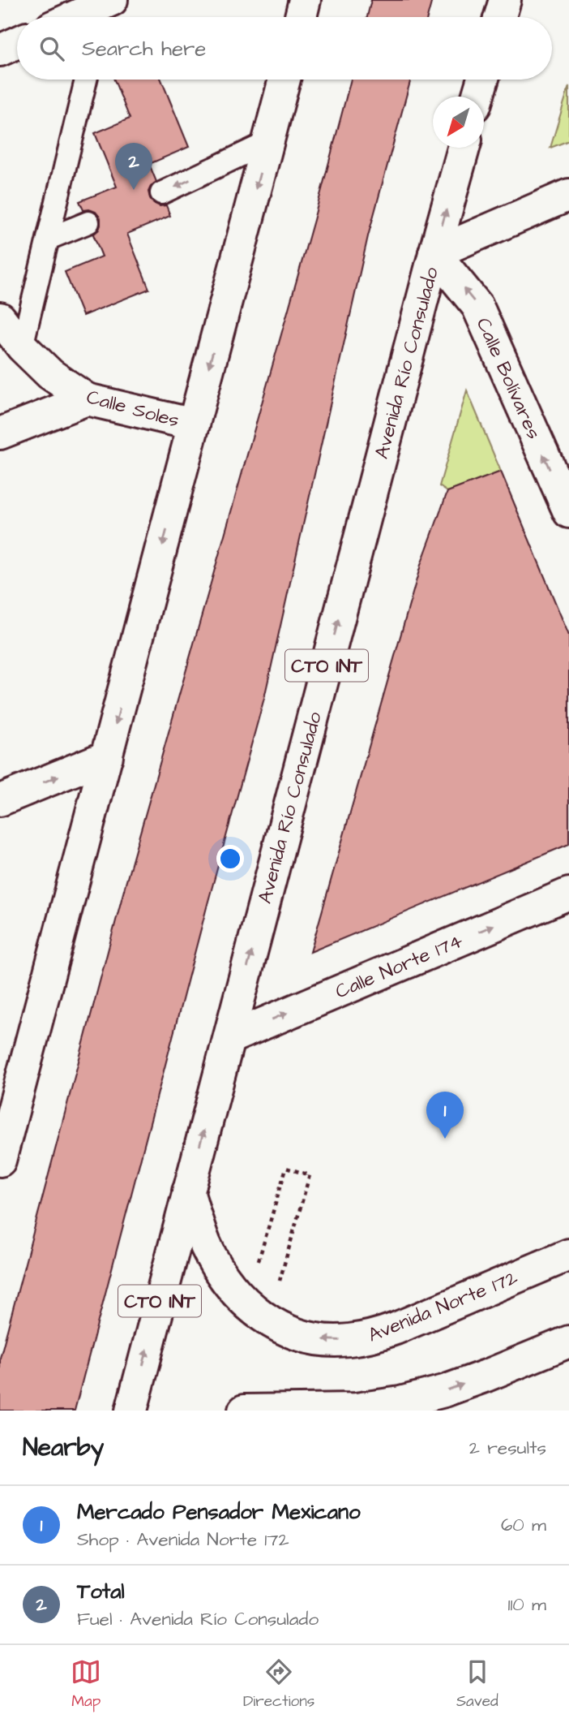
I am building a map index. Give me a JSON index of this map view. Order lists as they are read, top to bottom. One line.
{"streets":{"main road":["Avenida Río Consulado","Calle Bolívares","Calle Soles","CTO INT","Calle Norte 174","Avenida Norte 172"]},"crossings":[["Avenida Río Consulado","Calle Bolívares"],["Avenida Río Consulado","Calle Norte 174"],["Avenida Río Consulado","Avenida Norte 172"]],"one_way":["Calle Bolívares","Calle Norte 174"],"north":"bottom left","page":{"search":"Search here","pins":["2","1"],"heading":["Nearby","2 results"],"list":[{"mark":"1","name":"Mercado Pensador Mexicano","note":"Shop · Avenida Norte 172","value":"60 m"},{"mark":"2","name":"Total","note":"Fuel · Avenida Río Consulado","value":"110 m"}],"nav":["Map","Directions","Saved"]}}
